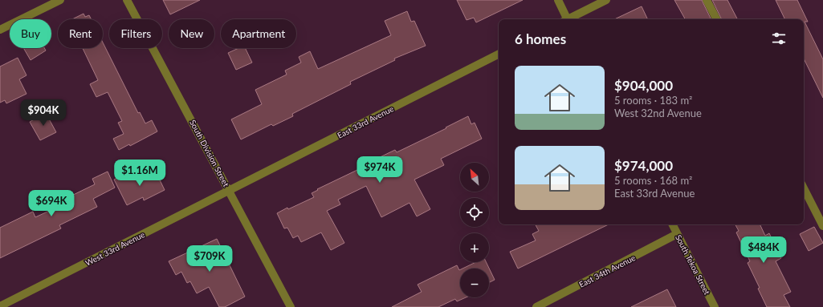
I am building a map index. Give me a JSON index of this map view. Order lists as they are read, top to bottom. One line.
{"streets":{"street":["East 33rd Avenue","South Division Street","West 33rd Avenue","South Tekoa Street","East 34th Avenue"]},"crossings":[["East 33rd Avenue","South Division Street"],["East 33rd Avenue","West 33rd Avenue"],["South Division Street","West 33rd Avenue"],["South Tekoa Street","East 34th Avenue"]],"north":"top left","page":{"chip":["Buy","Rent","Filters","New","Apartment"],"heading":"6 homes","list":[{"name":"$904,000","note":"5 rooms · 183 m² · West 32nd Avenue"},{"name":"$974,000","note":"5 rooms · 168 m² · East 33rd Avenue"}],"price":["$904K","$974K","$1.16M","$694K","$484K","$709K"],"map_buttons":["+","−"]}}
